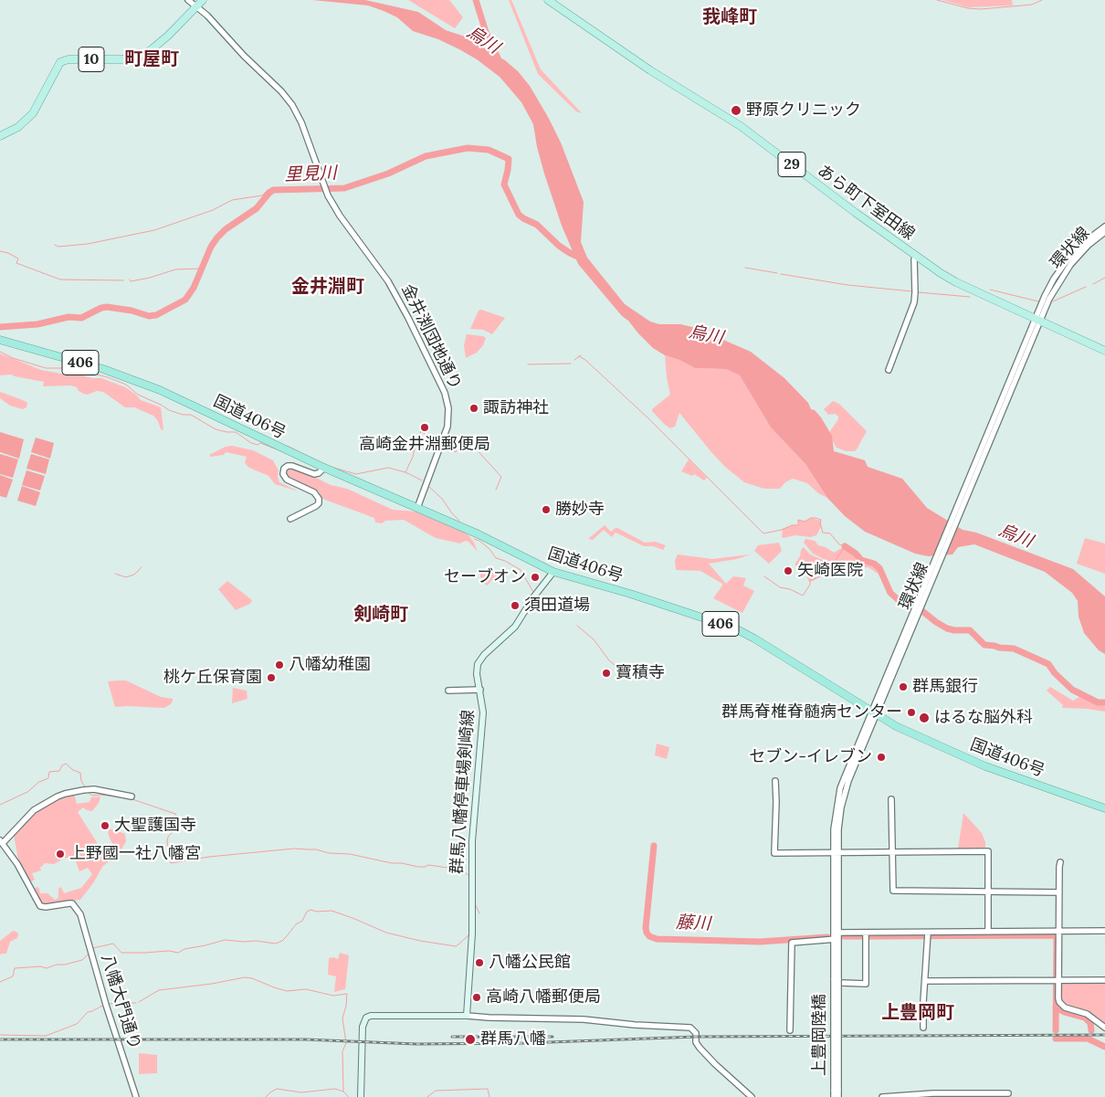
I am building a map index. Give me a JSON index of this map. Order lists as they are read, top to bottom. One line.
{"streets":{"highway":["406","国道406号"],"main road":["10","29","あら町下室田線","群馬八幡停車場剣崎線"],"street":["環状線","金井渕団地通り","八幡大門通り","上豊岡陸橋"]},"crossings":[["10","金井渕団地通り"],["29","あら町下室田線"],["29","環状線"],["あら町下室田線","環状線"],["環状線","国道406号"],["金井渕団地通り","国道406号"],["国道406号","群馬八幡停車場剣崎線"]],"districts":["我峰町","町屋町","金井淵町","剣崎町","上豊岡町"],"water":["烏川","里見川","藤川"],"places":["野原クリニック","諏訪神社","高崎金井淵郵便局","勝妙寺","矢崎医院","セーブオン","須田道場","八幡幼稚園","寶積寺","桃ケ丘保育園","群馬銀行","群馬脊椎脊髄病センター","はるな脳外科","セブン-イレブン","大聖護国寺","上野國一社八幡宮","八幡公民館","高崎八幡郵便局","群馬八幡"]}
